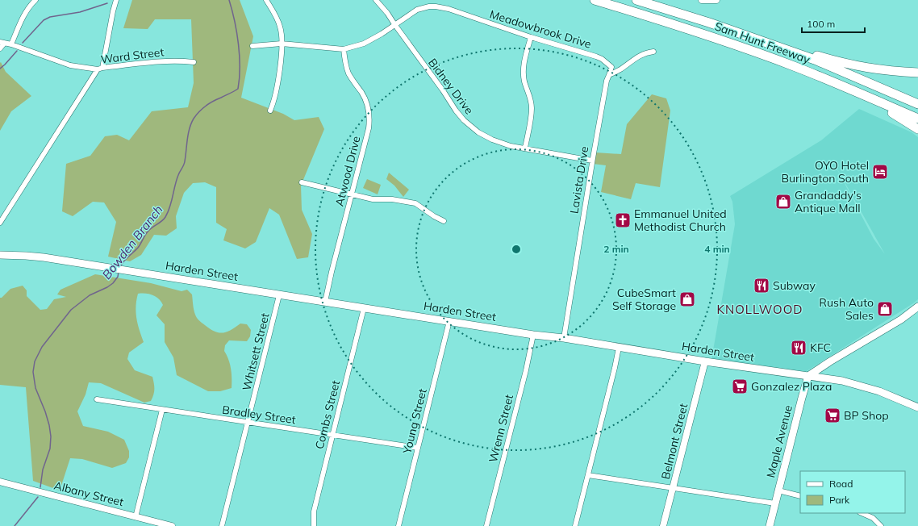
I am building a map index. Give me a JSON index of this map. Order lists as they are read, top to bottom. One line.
{"streets":{"highway":["Sam Hunt Freeway"],"main road":["Harden Street","Maple Avenue"],"street":["Meadowbrook Drive","Ward Street","Bidney Drive","Atwood Drive","Lavista Drive","Whitsett Street","Bradley Street","Combs Street","Young Street","Wrenn Street","Belmont Street","Albany Street"]},"crossings":[["Meadowbrook Drive","Bidney Drive"],["Meadowbrook Drive","Atwood Drive"],["Meadowbrook Drive","Lavista Drive"],["Bidney Drive","Lavista Drive"],["Atwood Drive","Harden Street"],["Lavista Drive","Harden Street"],["Harden Street","Whitsett Street"],["Harden Street","Combs Street"],["Harden Street","Young Street"],["Harden Street","Wrenn Street"],["Harden Street","Belmont Street"],["Harden Street","Maple Avenue"],["Whitsett Street","Bradley Street"],["Bradley Street","Combs Street"],["Bradley Street","Young Street"]],"districts":["KNOLLWOOD"],"water":["Bowden Branch"],"places":{"hotel":["OYO Hotel Burlington South"],"shop":["Grandaddy's Antique Mall","CubeSmart Self Storage","Rush Auto Sales"],"church":["Emmanuel United Methodist Church"],"restaurant":["Subway","KFC"],"supermarket":["Gonzalez Plaza","BP Shop"]},"legend":["Road","Park"],"scale_bar":"100 m","rings":["2 min","4 min"]}
